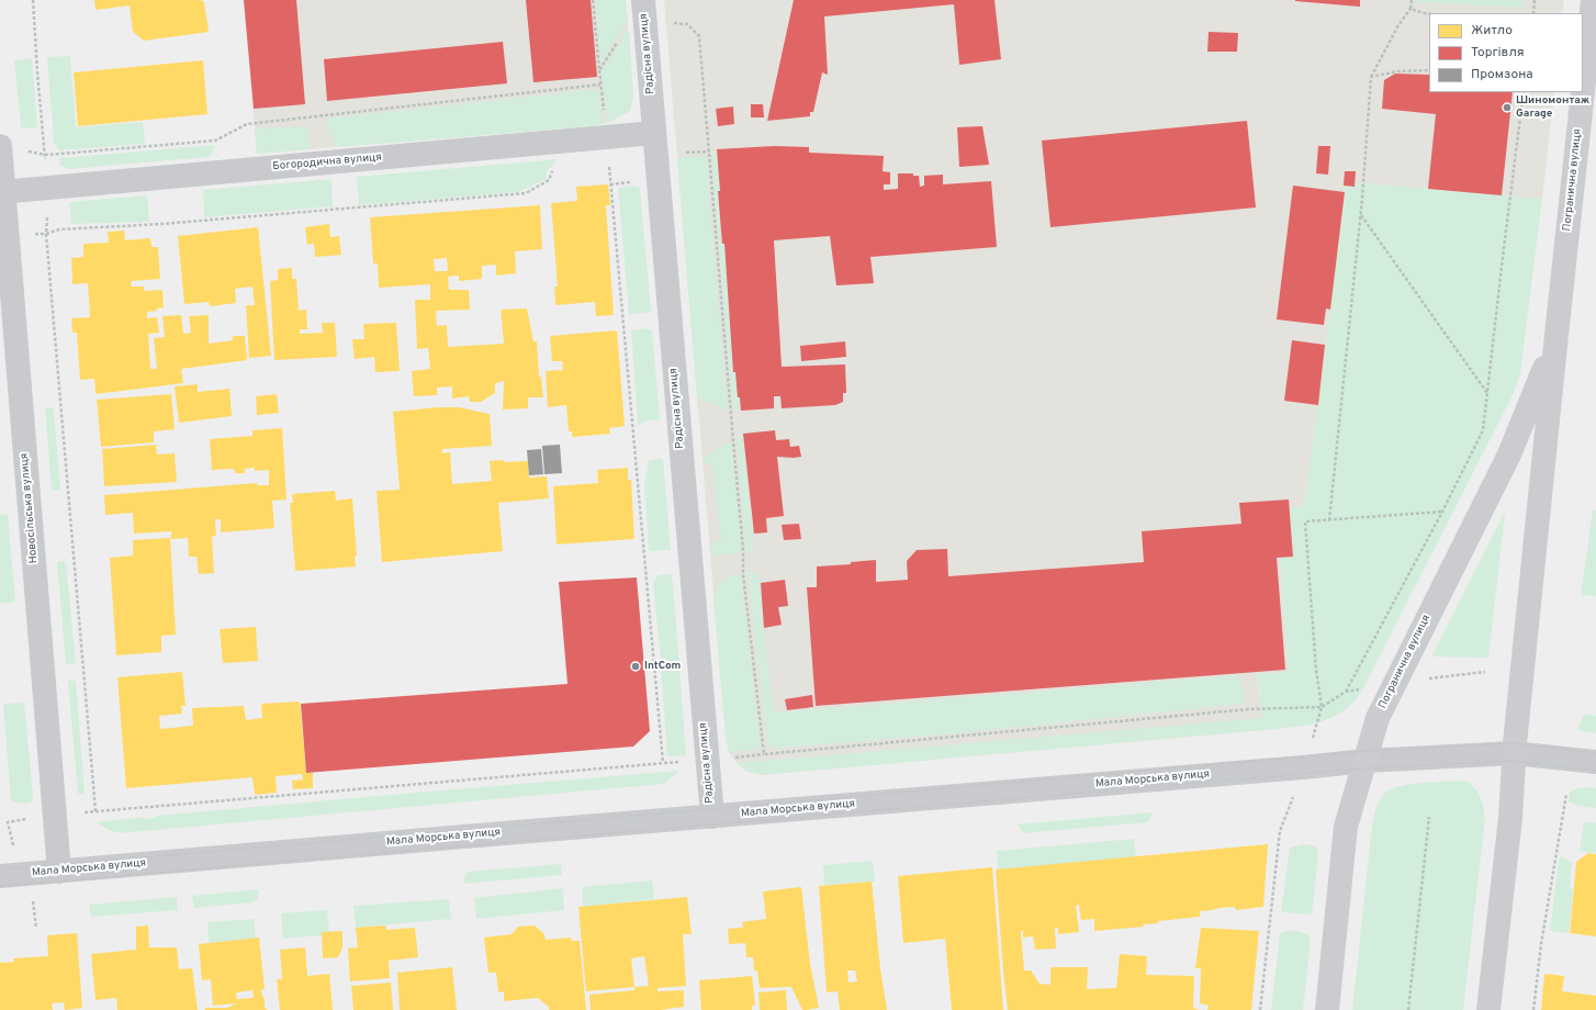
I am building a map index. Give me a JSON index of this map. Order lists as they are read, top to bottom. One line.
{"streets":{"main road":["Погранична вулиця"],"street":["Радісна вулиця","Богородична вулиця","Новосільська вулиця","Мала Морська вулиця"]},"crossings":[["Радісна вулиця","Богородична вулиця"],["Радісна вулиця","Мала Морська вулиця"],["Богородична вулиця","Новосільська вулиця"],["Погранична вулиця","Мала Морська вулиця"],["Новосільська вулиця","Мала Морська вулиця"]],"places":["Шиномонтаж Garage","IntCom"],"legend":["Житло","Торгівля","Промзона"]}
